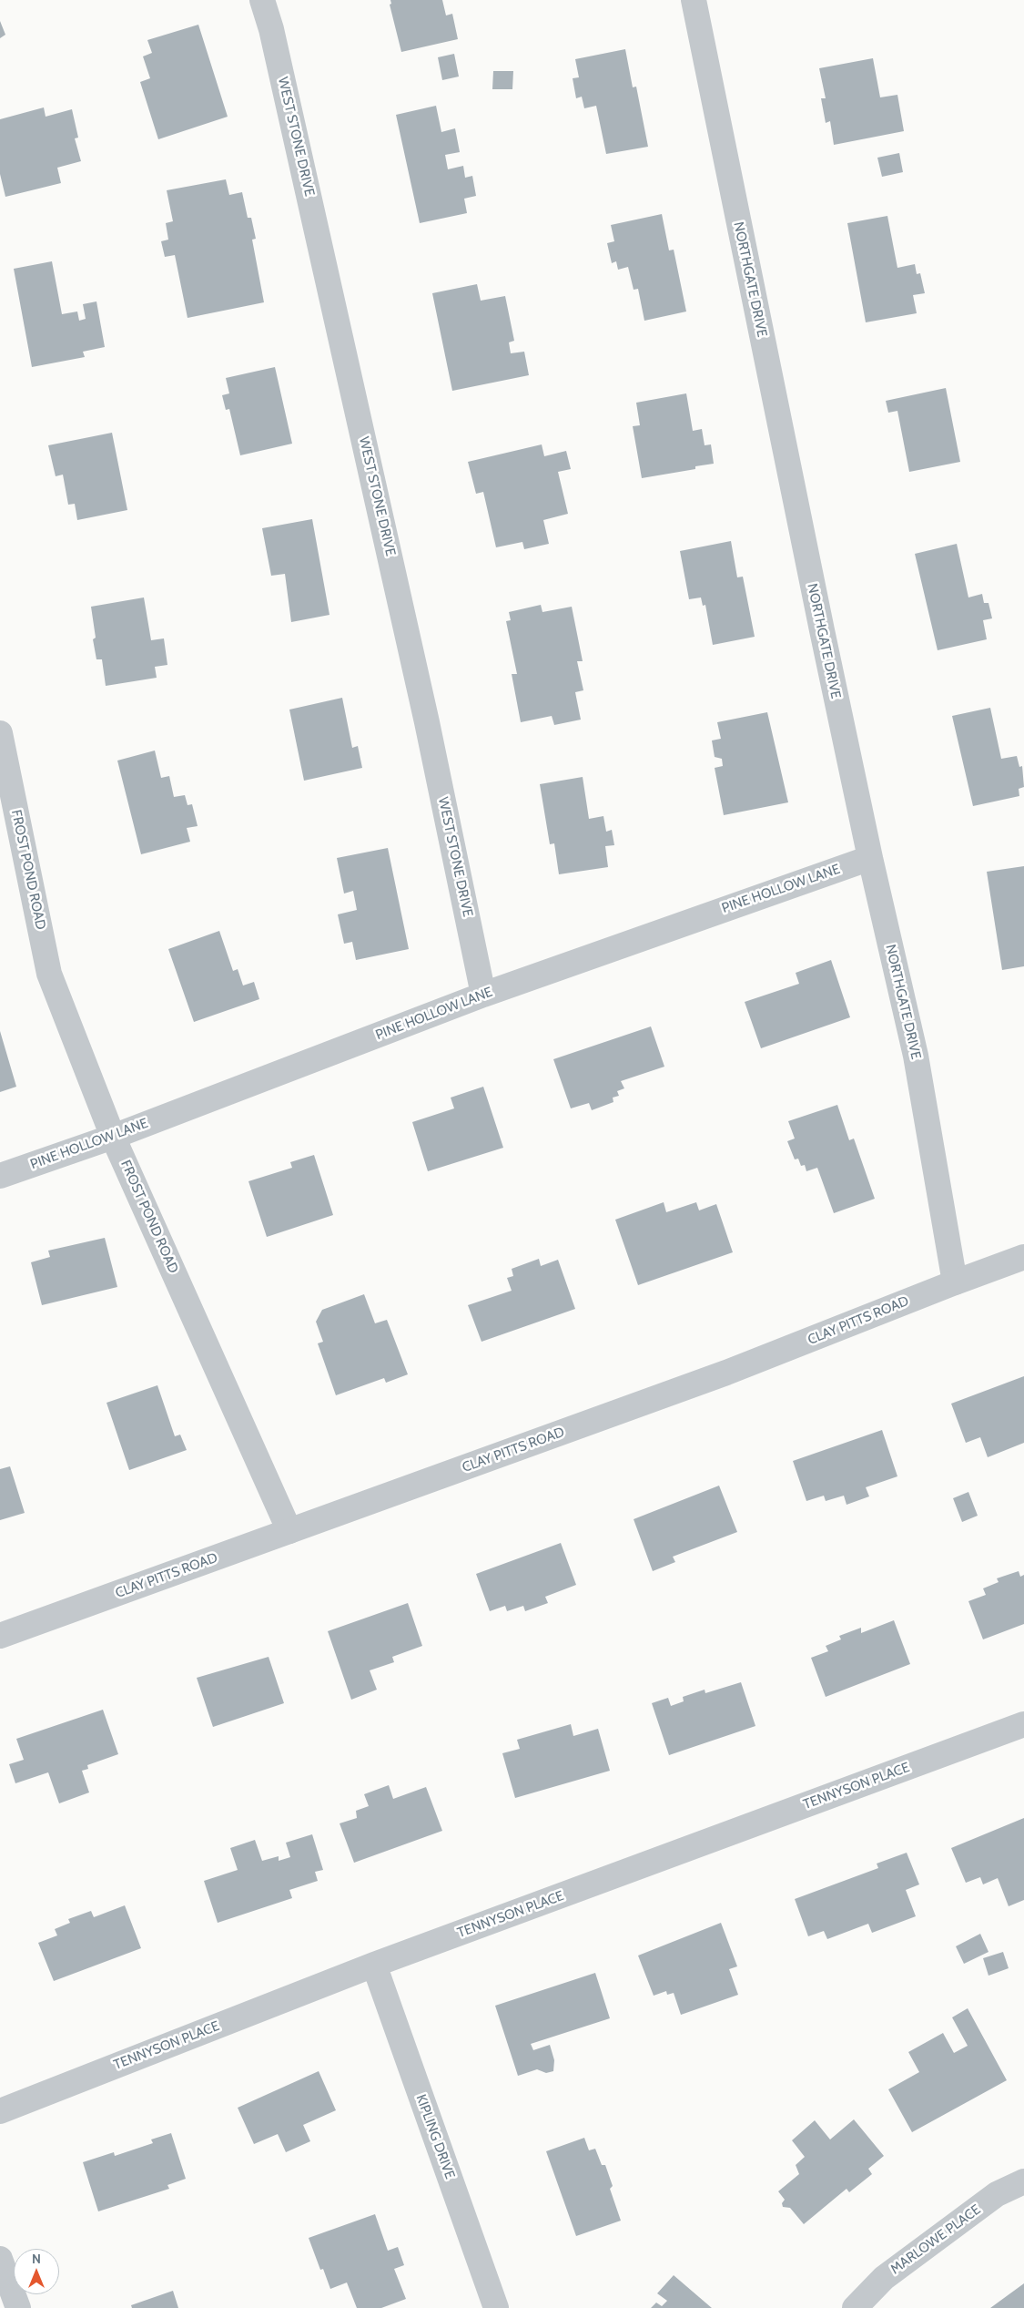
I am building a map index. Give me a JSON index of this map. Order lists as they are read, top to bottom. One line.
{"streets":{"street":["WEST STONE DRIVE","NORTHGATE DRIVE","FROST POND ROAD","PINE HOLLOW LANE","CLAY PITTS ROAD","TENNYSON PLACE","KIPLING DRIVE","MARLOWE PLACE"]},"crossings":[["WEST STONE DRIVE","PINE HOLLOW LANE"],["NORTHGATE DRIVE","PINE HOLLOW LANE"],["NORTHGATE DRIVE","CLAY PITTS ROAD"],["FROST POND ROAD","PINE HOLLOW LANE"],["FROST POND ROAD","CLAY PITTS ROAD"],["TENNYSON PLACE","KIPLING DRIVE"]],"north":"top"}
